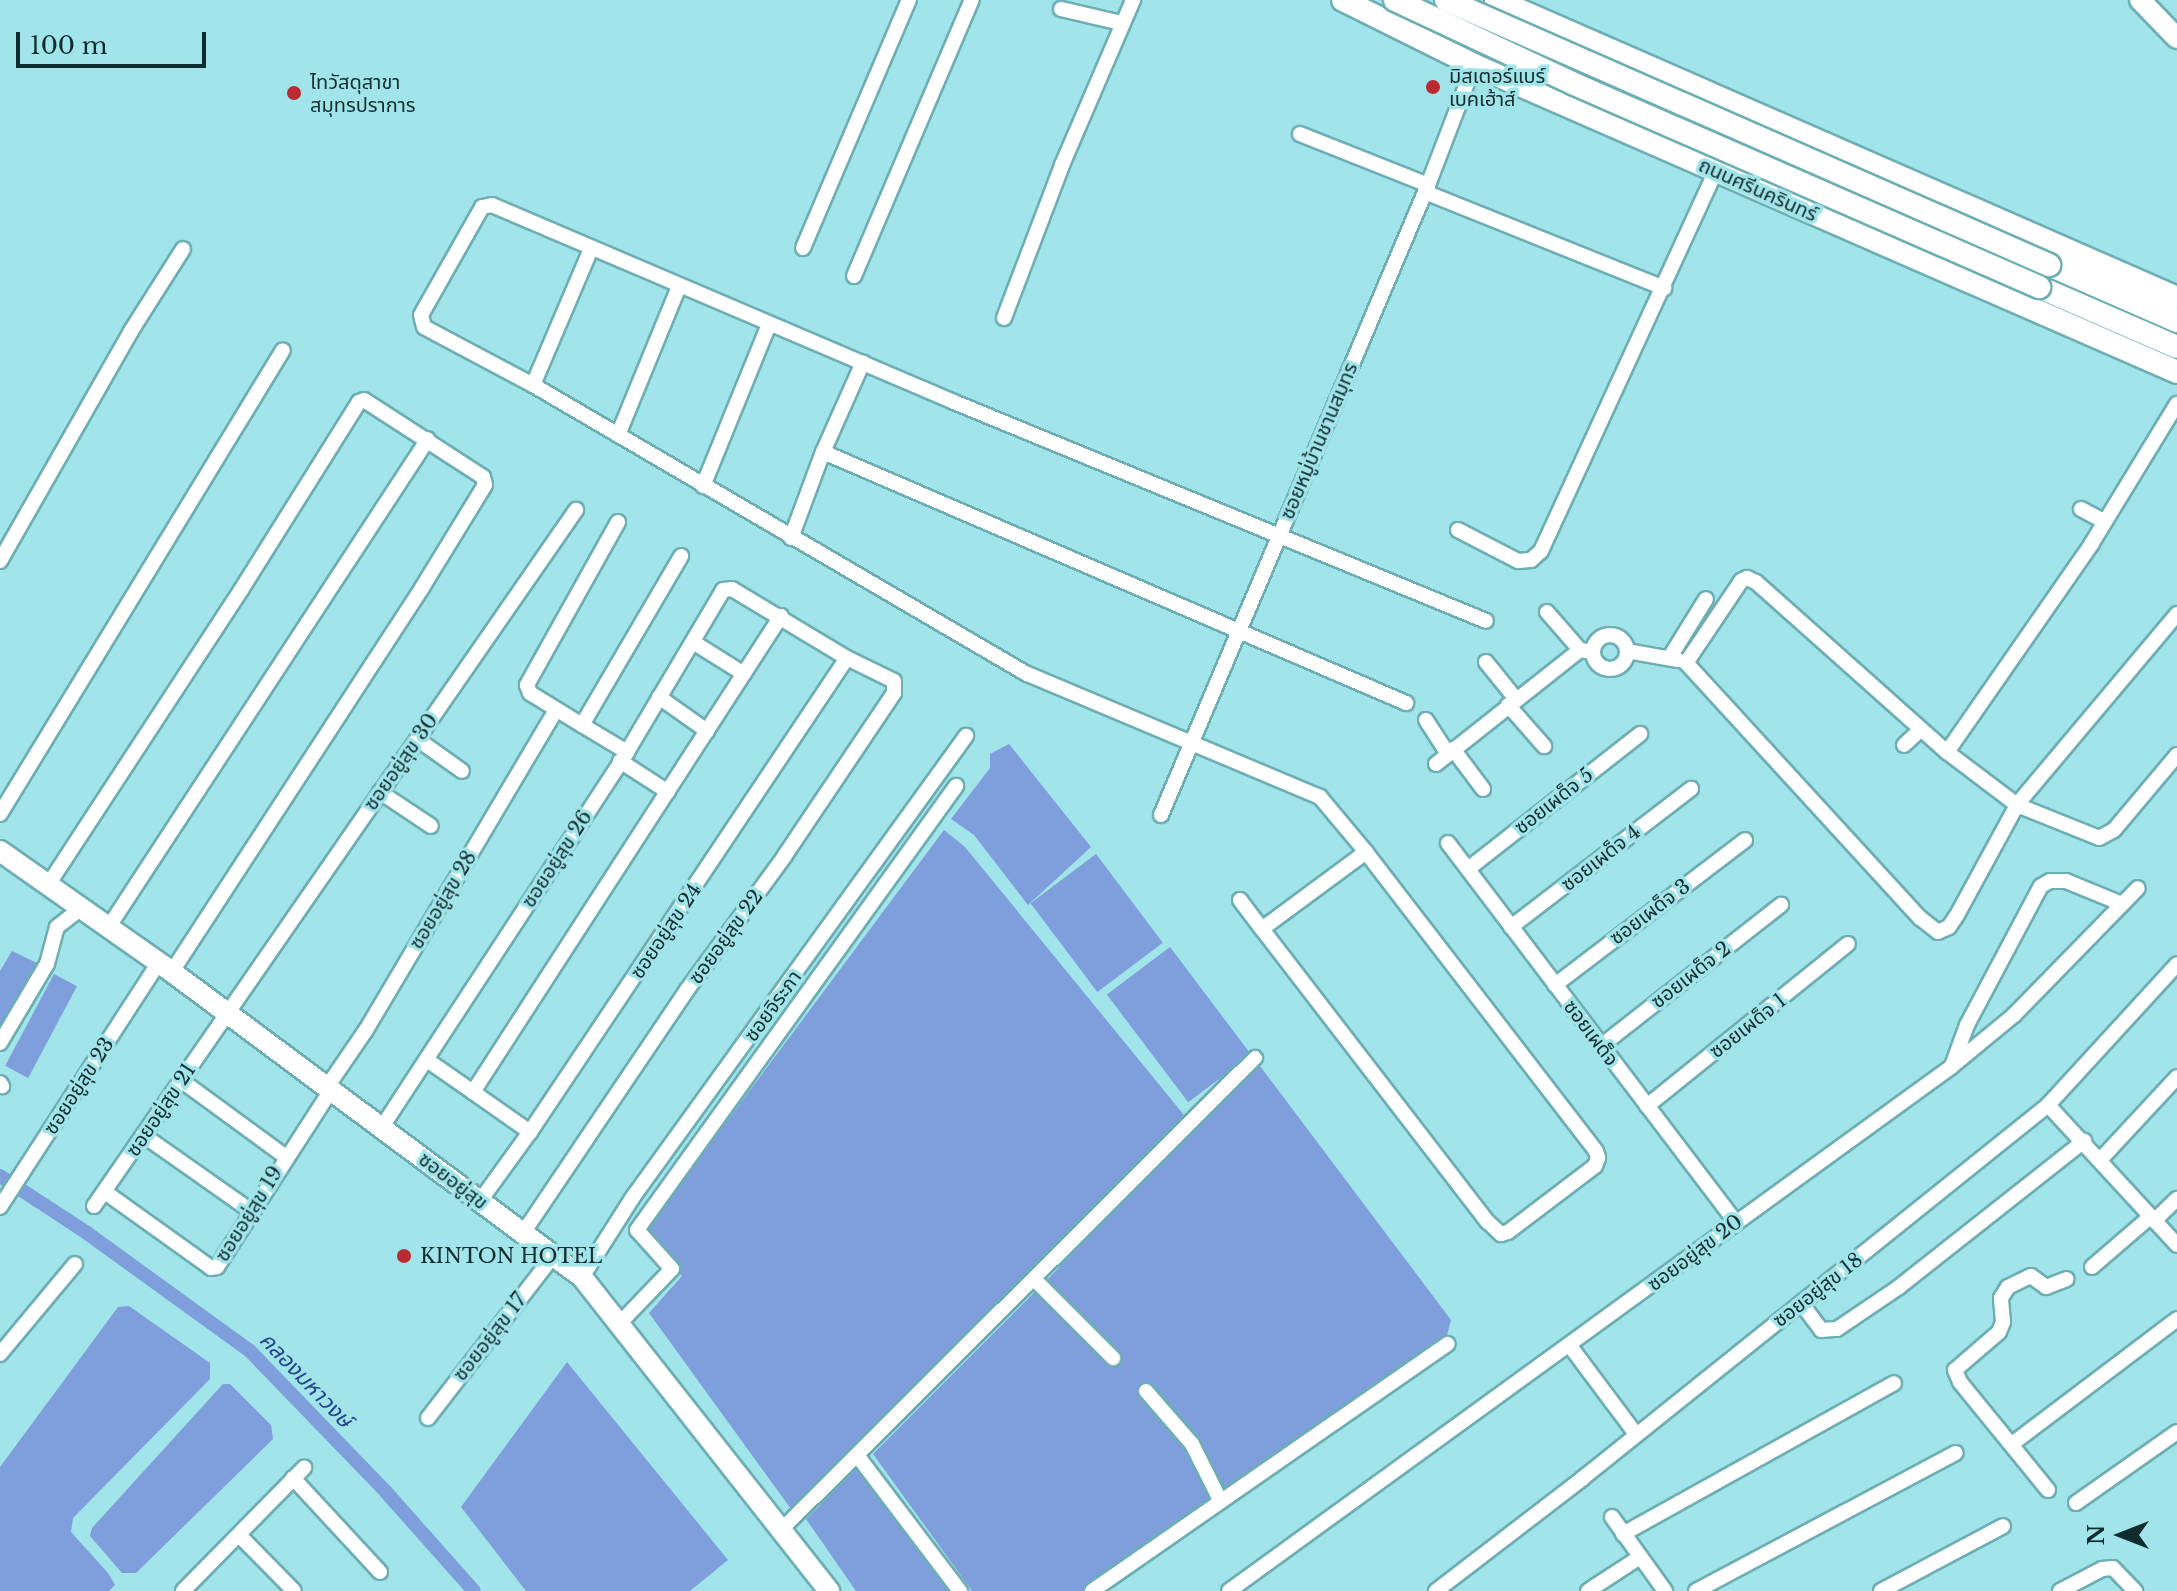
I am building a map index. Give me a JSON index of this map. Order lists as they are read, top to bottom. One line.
{"streets":{"main road":["ถนนศรีนครินทร์"],"street":["ซอยหมู่บ้านชานสมุทร","ซอยอยู่สุข 30","ซอยเผด็จ 5","ซอยเผด็จ 4","ซอยอยู่สุข 26","ซอยอยู่สุข 28","ซอยเผด็จ 3","ซอยอยู่สุข 24","ซอยอยู่สุข 22","ซอยเผด็จ 2","ซอยจิระภา","ซอยเผด็จ 1","ซอยเผด็จ","ซอยอยู่สุข 23","ซอยอยู่สุข 21","ซอยอยู่สุข","ซอยอยู่สุข 19","ซอยอยู่สุข 20","ซอยอยู่สุข 18","ซอยอยู่สุข 17"]},"crossings":[["ถนนศรีนครินทร์","ซอยหมู่บ้านชานสมุทร"],["ซอยอยู่สุข 30","ซอยอยู่สุข 21"],["ซอยอยู่สุข 30","ซอยอยู่สุข"],["ซอยเผด็จ 5","ซอยเผด็จ"],["ซอยเผด็จ 4","ซอยเผด็จ"],["ซอยอยู่สุข 26","ซอยอยู่สุข"],["ซอยอยู่สุข 28","ซอยอยู่สุข"],["ซอยอยู่สุข 28","ซอยอยู่สุข 19"],["ซอยเผด็จ 3","ซอยเผด็จ"],["ซอยอยู่สุข 24","ซอยอยู่สุข 22"],["ซอยอยู่สุข 24","ซอยอยู่สุข"],["ซอยอยู่สุข 22","ซอยอยู่สุข"],["ซอยเผด็จ 2","ซอยเผด็จ"],["ซอยจิระภา","ซอยอยู่สุข"],["ซอยเผด็จ 1","ซอยเผด็จ"],["ซอยเผด็จ","ซอยอยู่สุข 20"],["ซอยอยู่สุข 23","ซอยอยู่สุข"],["ซอยอยู่สุข 21","ซอยอยู่สุข"],["ซอยอยู่สุข 21","ซอยอยู่สุข 19"],["ซอยอยู่สุข","ซอยอยู่สุข 19"],["ซอยอยู่สุข","ซอยอยู่สุข 17"]],"water":["คลองมหาวงษ์"],"places":["มิสเตอร์แบร์ เบคเฮ้าส์","ไทวัสดุสาขา สมุทรปราการ","KINTON HOTEL"],"scale_bar":"100 m","north":"left"}
